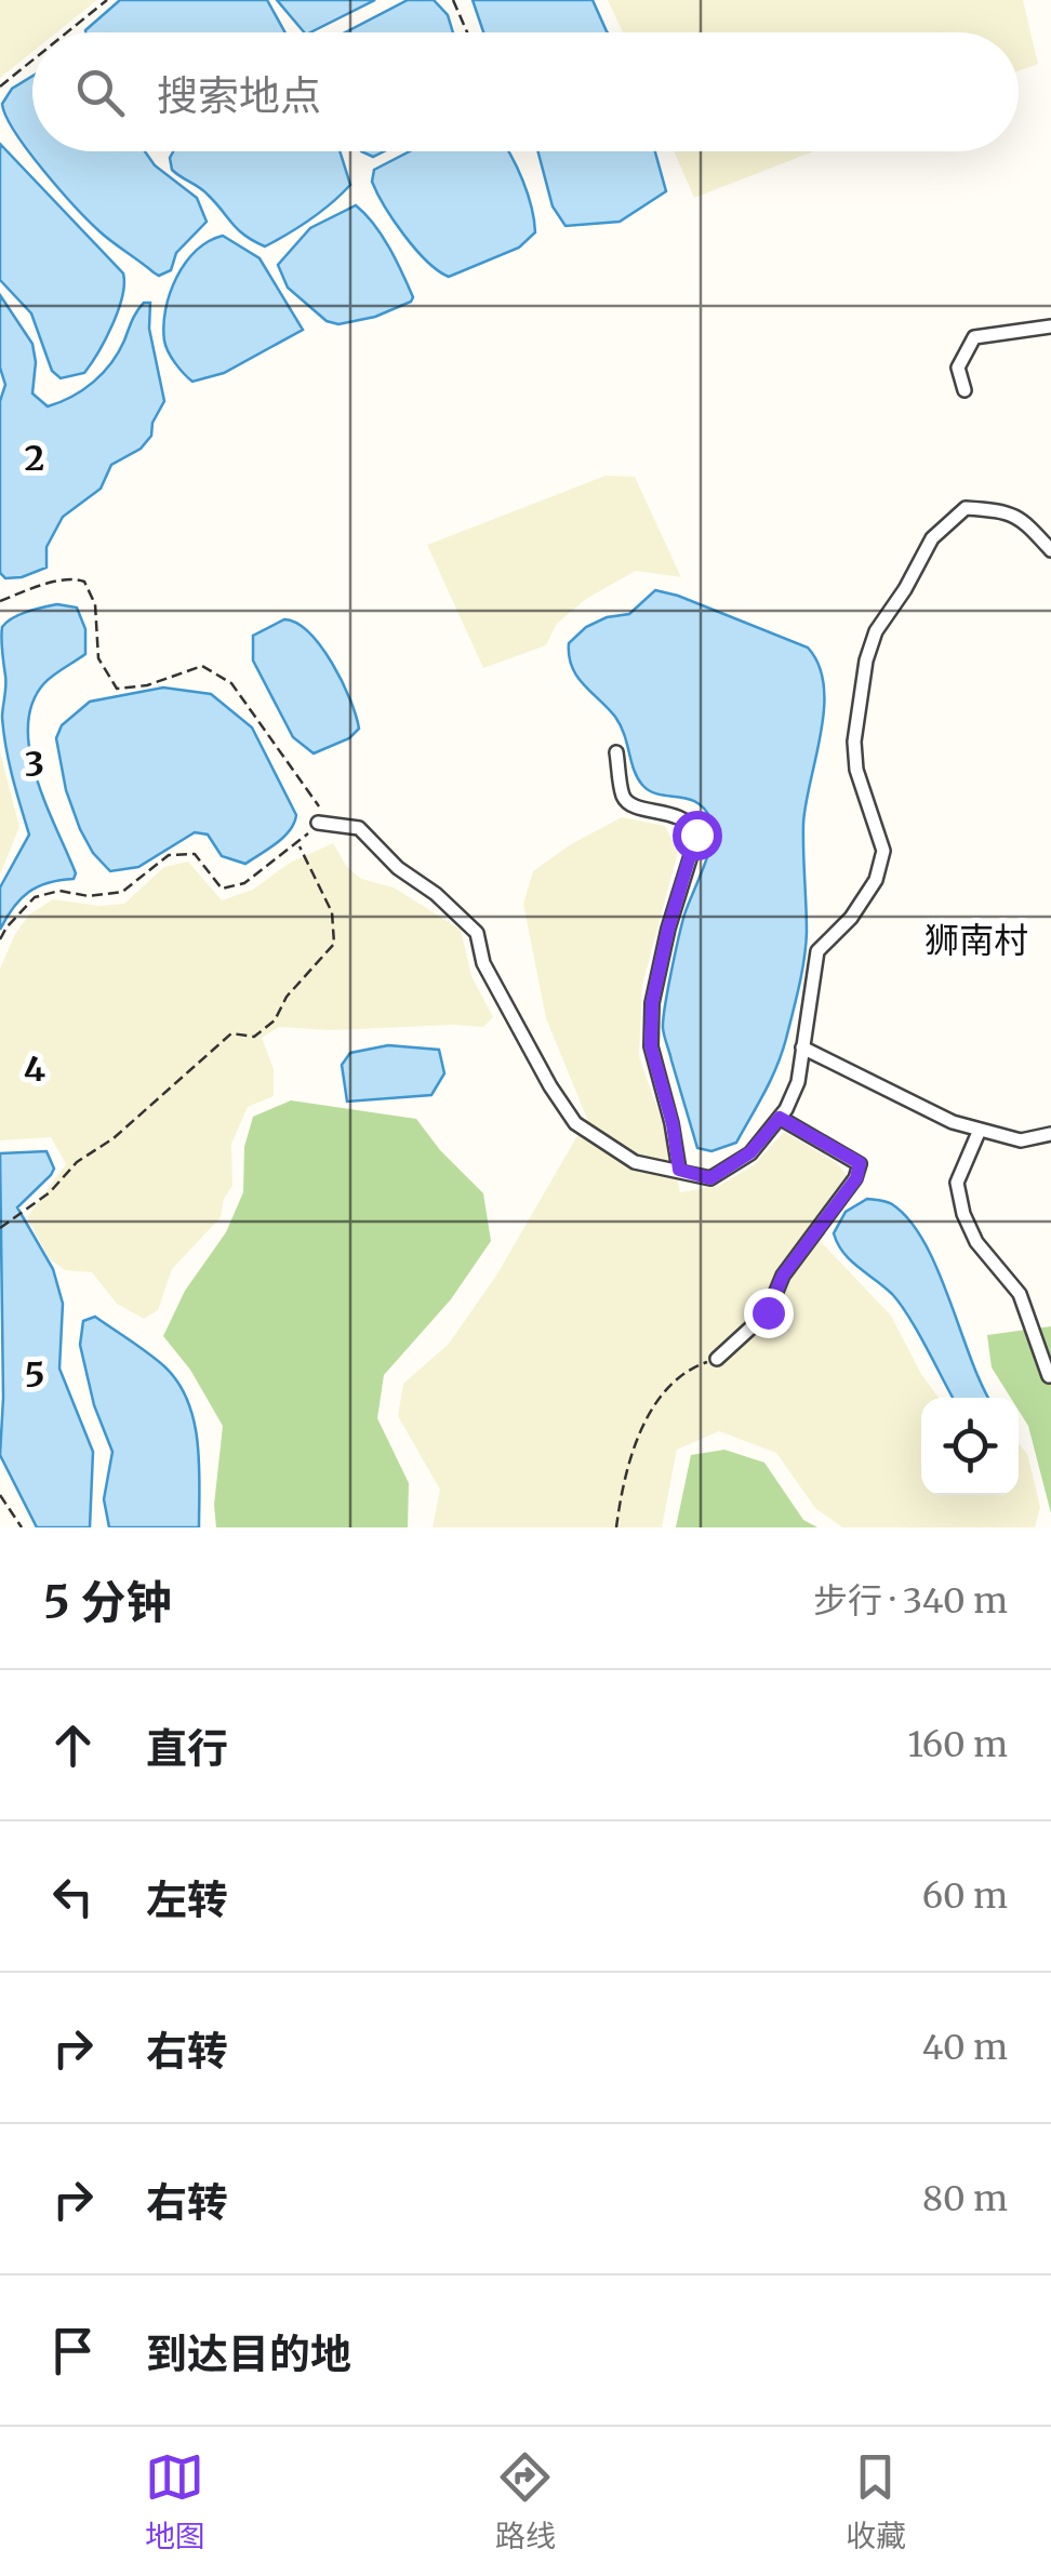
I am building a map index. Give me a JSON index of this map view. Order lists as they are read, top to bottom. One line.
{"districts":["狮南村"],"page":{"search":"搜索地点","heading":["5 分钟","步行 · 340 m"],"list":[["直行","160 m"],["左转","60 m"],["右转","40 m"],["右转","80 m"],"到达目的地"],"nav":["地图","路线","收藏"]},"grid":{"rows":["2","3","4","5"]}}
